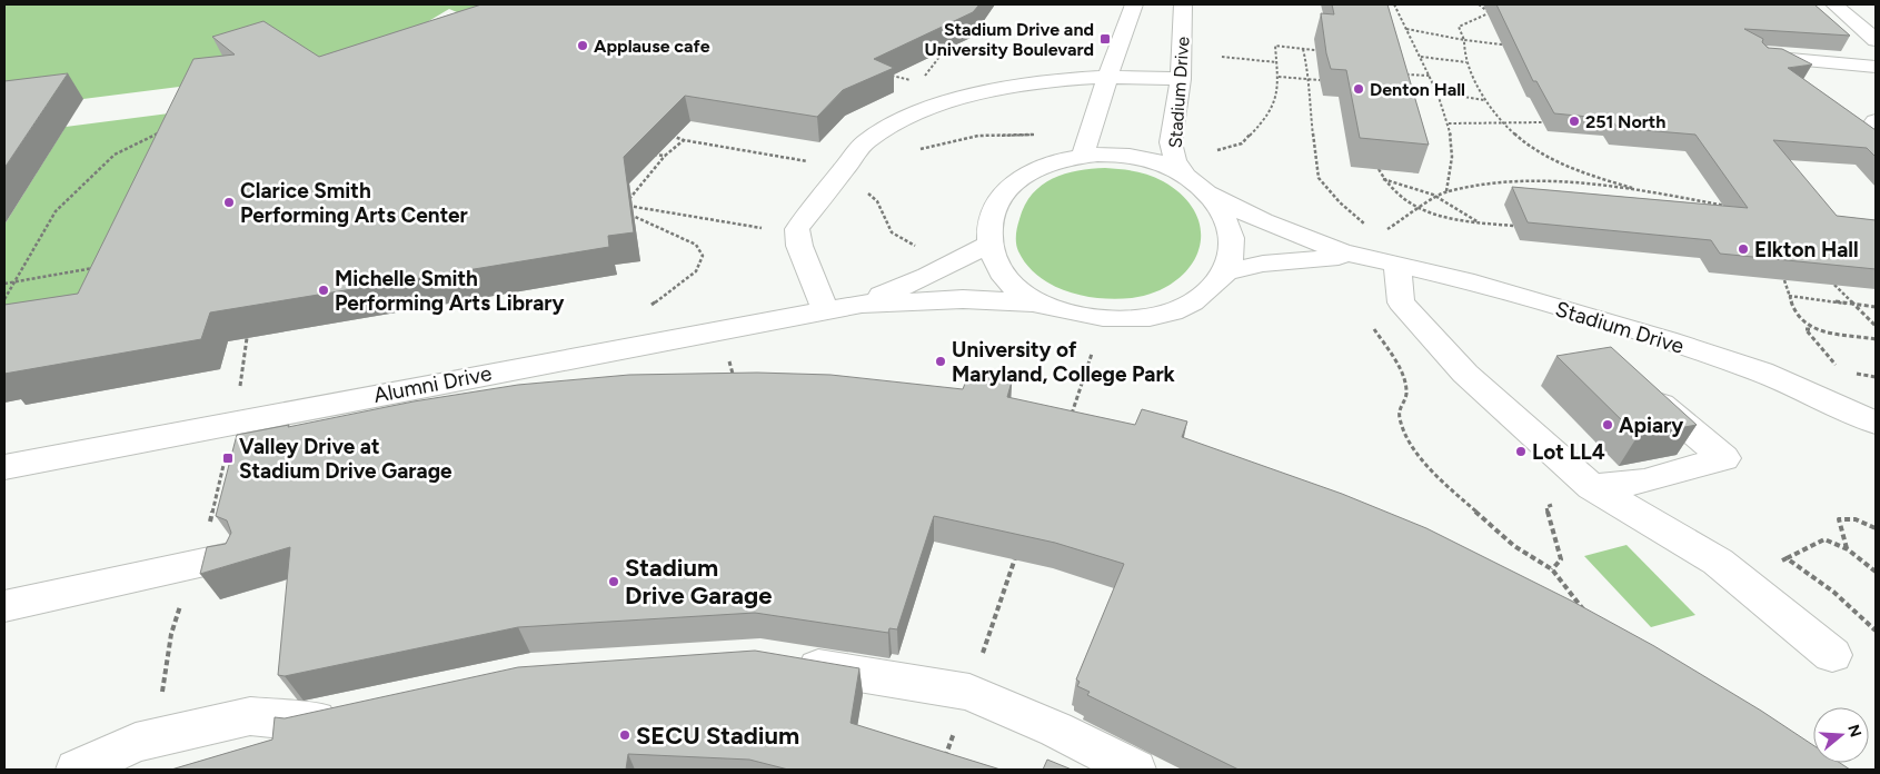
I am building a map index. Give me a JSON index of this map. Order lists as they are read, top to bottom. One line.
{"streets":{"street":["Stadium Drive","Alumni Drive"]},"places":{"transit":["Stadium Drive and University Boulevard","Valley Drive at Stadium Drive Garage"],"other":["Applause cafe","Denton Hall","251 North","Clarice Smith Performing Arts Center","Elkton Hall","Michelle Smith Performing Arts Library","University of Maryland, College Park","Apiary","Lot LL4","Stadium Drive Garage","SECU Stadium"]},"north":"right"}
